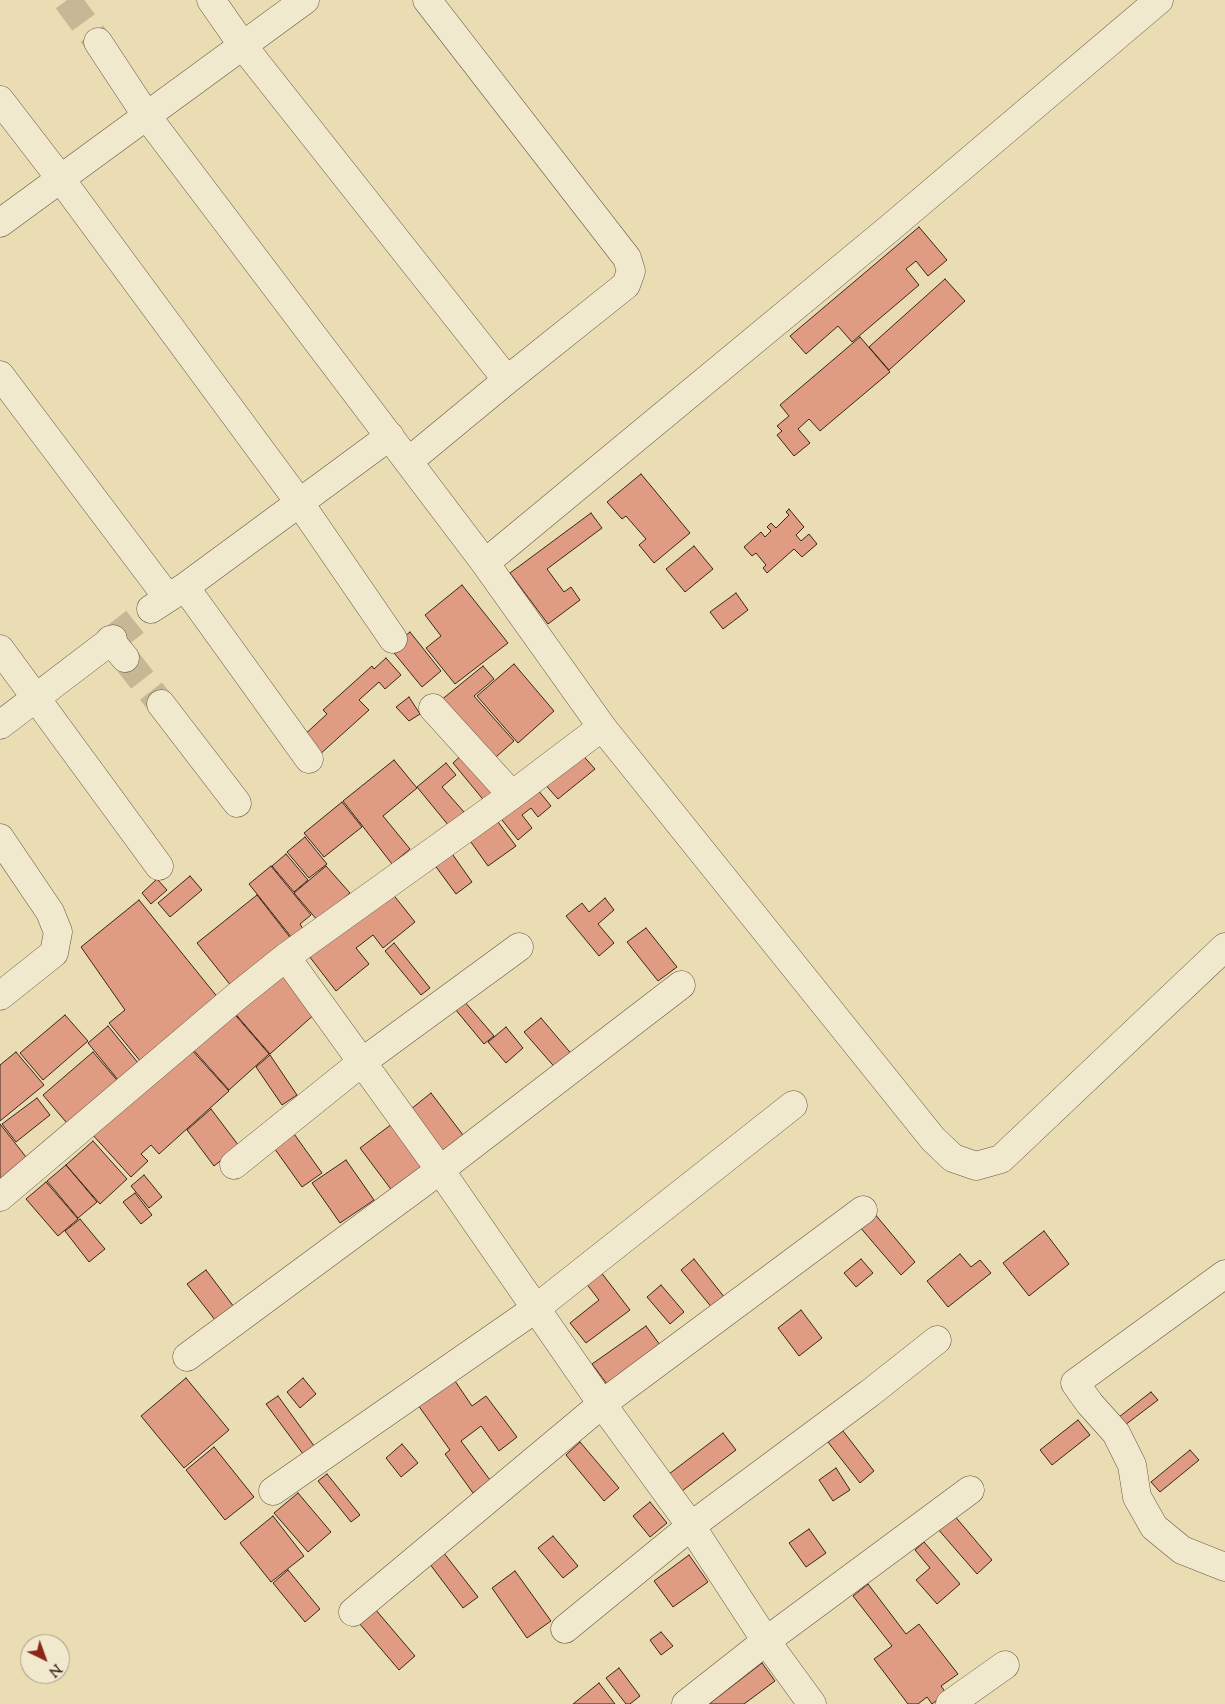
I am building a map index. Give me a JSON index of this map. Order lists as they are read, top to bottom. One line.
{"north":"bottom right"}
